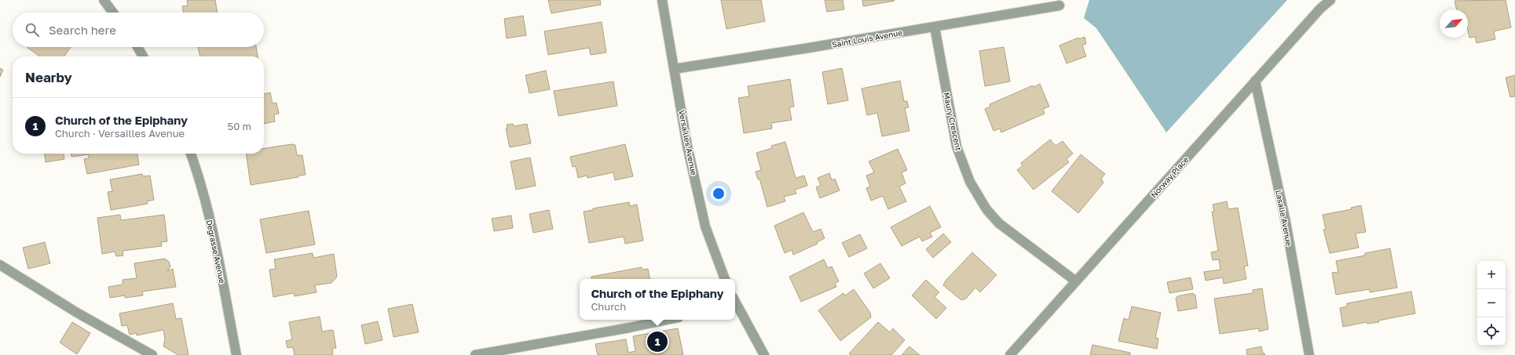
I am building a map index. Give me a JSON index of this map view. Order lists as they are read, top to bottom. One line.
{"streets":{"street":["Saint Louis Avenue","Maury Crescent","Versailles Avenue","Norway Place","Lasalle Avenue","Degrasse Avenue"]},"crossings":[["Saint Louis Avenue","Maury Crescent"],["Saint Louis Avenue","Versailles Avenue"],["Maury Crescent","Norway Place"],["Norway Place","Lasalle Avenue"]],"north":"top right","page":{"search":"Search here","heading":"Nearby","list":[{"mark":"1","name":"Church of the Epiphany","note":"Church · Versailles Avenue","value":"50 m"}],"map_buttons":["+","−"],"popup":["Church of the Epiphany","Church"],"pins":"1"}}
